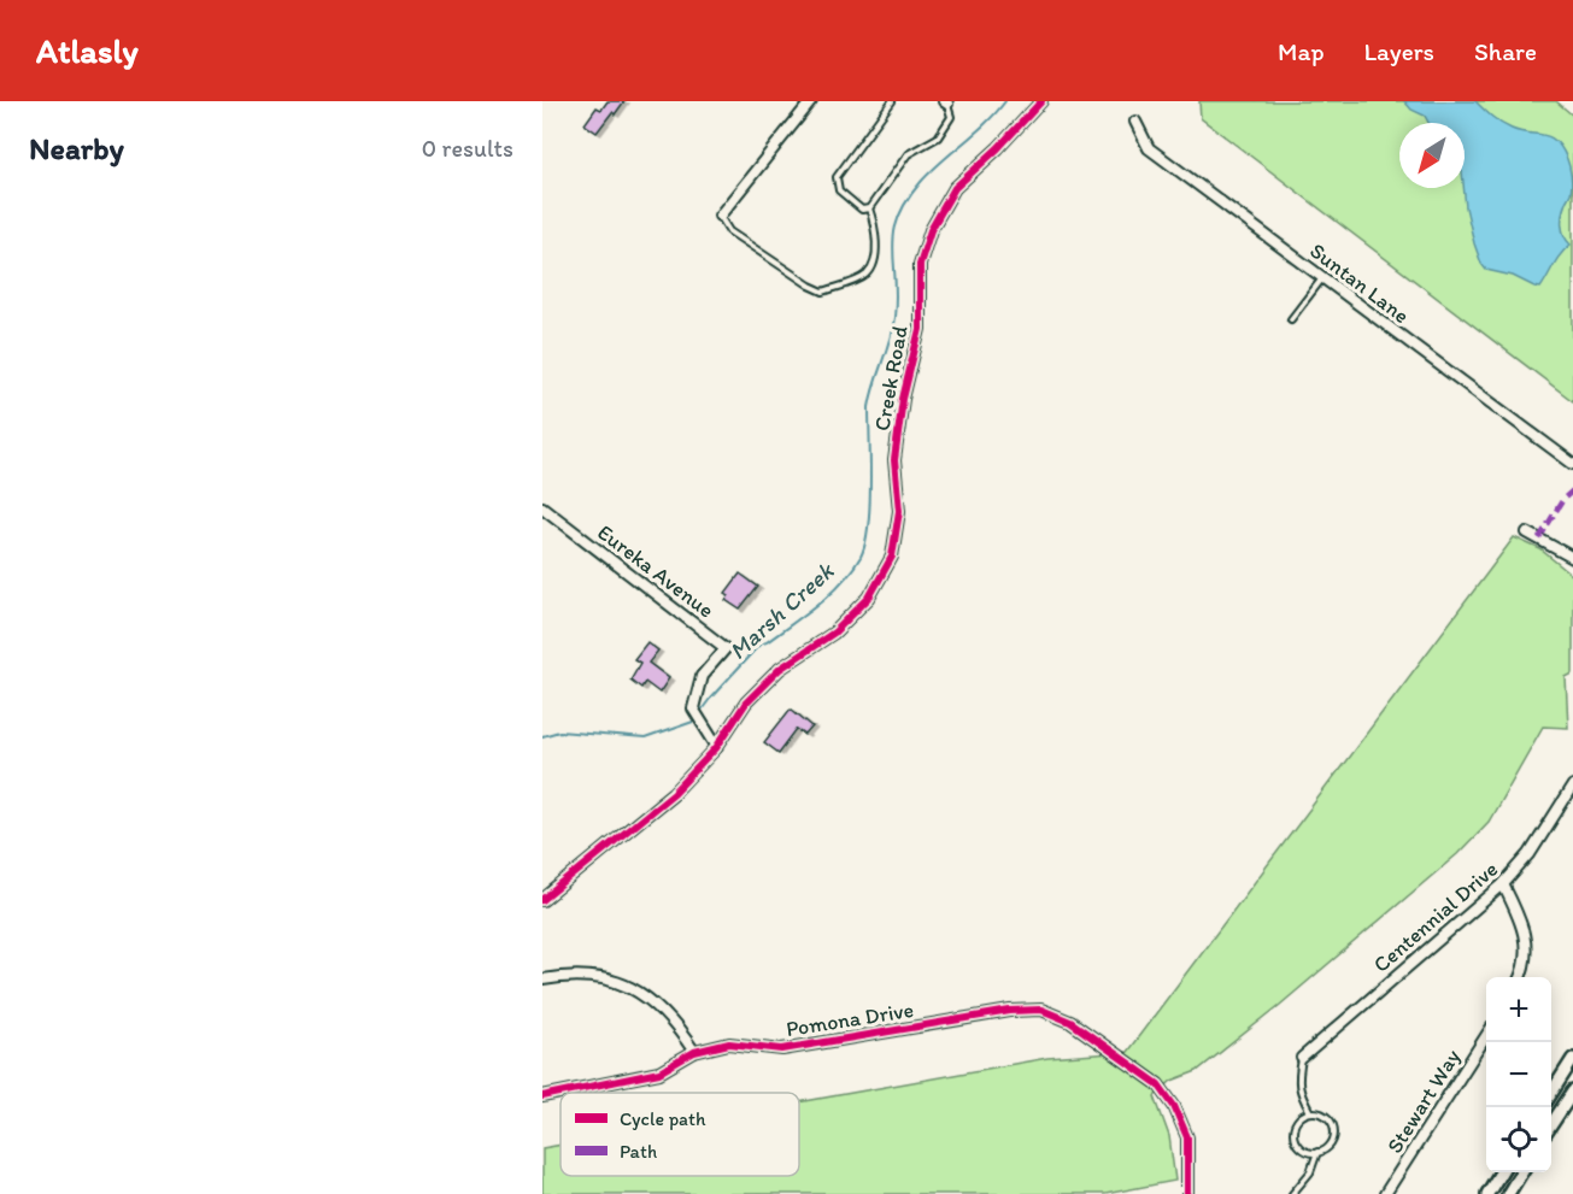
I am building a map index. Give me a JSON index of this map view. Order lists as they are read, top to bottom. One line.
{"streets":{"street":["Suntan Lane","Creek Road","Eureka Avenue","Centennial Drive","Pomona Drive","Stewart Way"]},"crossings":[["Creek Road","Eureka Avenue"]],"water":["Marsh Creek"],"legend":["Cycle path","Path"],"north":"bottom left","page":{"header":"Atlasly","nav":["Map","Layers","Share"],"heading":["Nearby","0 results"],"map_buttons":["+","−"]}}
